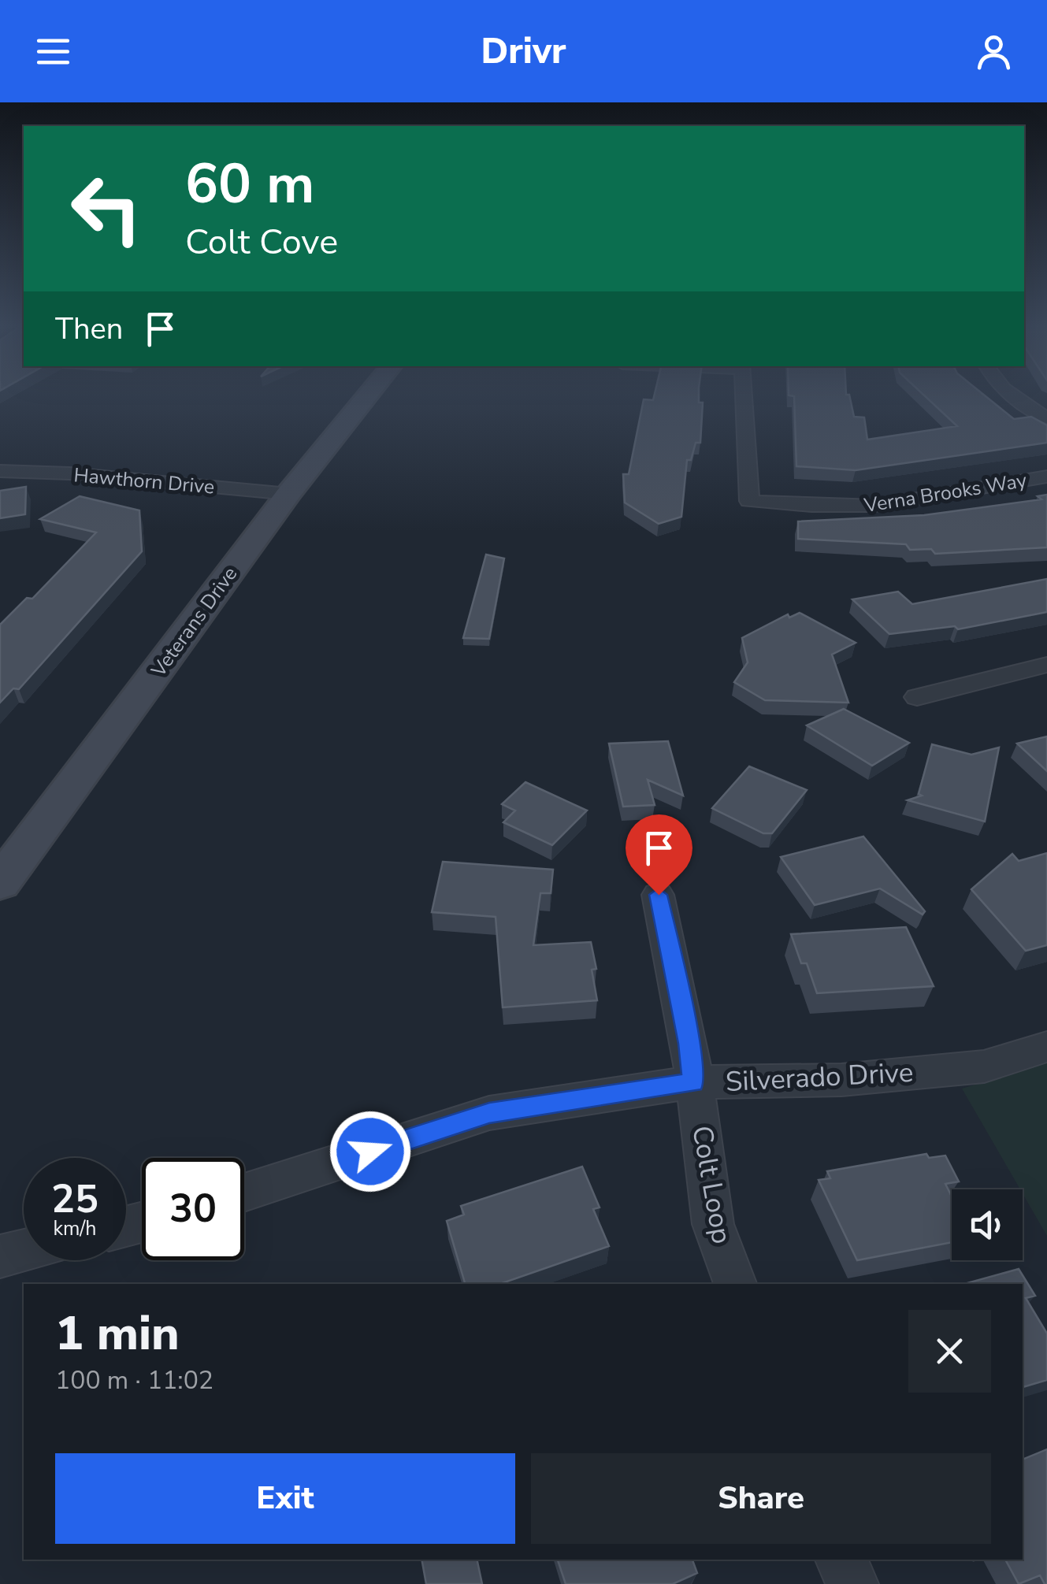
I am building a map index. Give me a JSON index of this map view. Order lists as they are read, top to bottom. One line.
{"streets":{"main road":["Veterans Drive"],"street":["Hawthorn Drive","Verna Brooks Way","Silverado Drive","Colt Loop"]},"crossings":[["Hawthorn Drive","Veterans Drive"],["Silverado Drive","Colt Loop"]],"page":{"header":"Drivr","turn":["60 m","Colt Cove"],"then":"Then","speed":"25 km/h","limit":"30","heading":["1 min","100 m · 11:02"],"buttons":["Exit","Share"]}}
